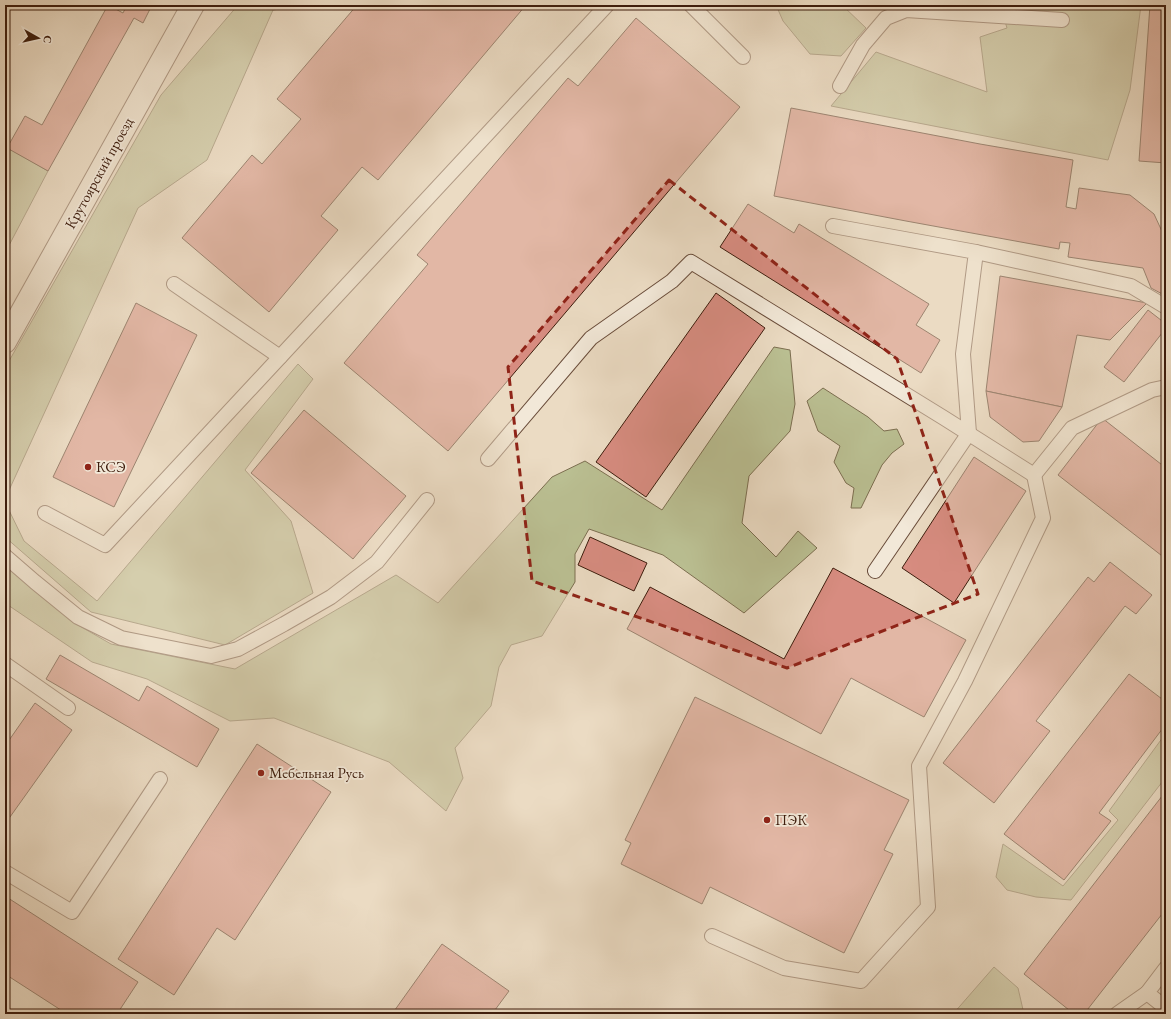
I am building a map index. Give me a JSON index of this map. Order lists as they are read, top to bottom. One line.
{"streets":{"street":["Крутоярский проезд"]},"places":["КСЭ","Мебельная Русь","ПЭК"],"north":"right"}
